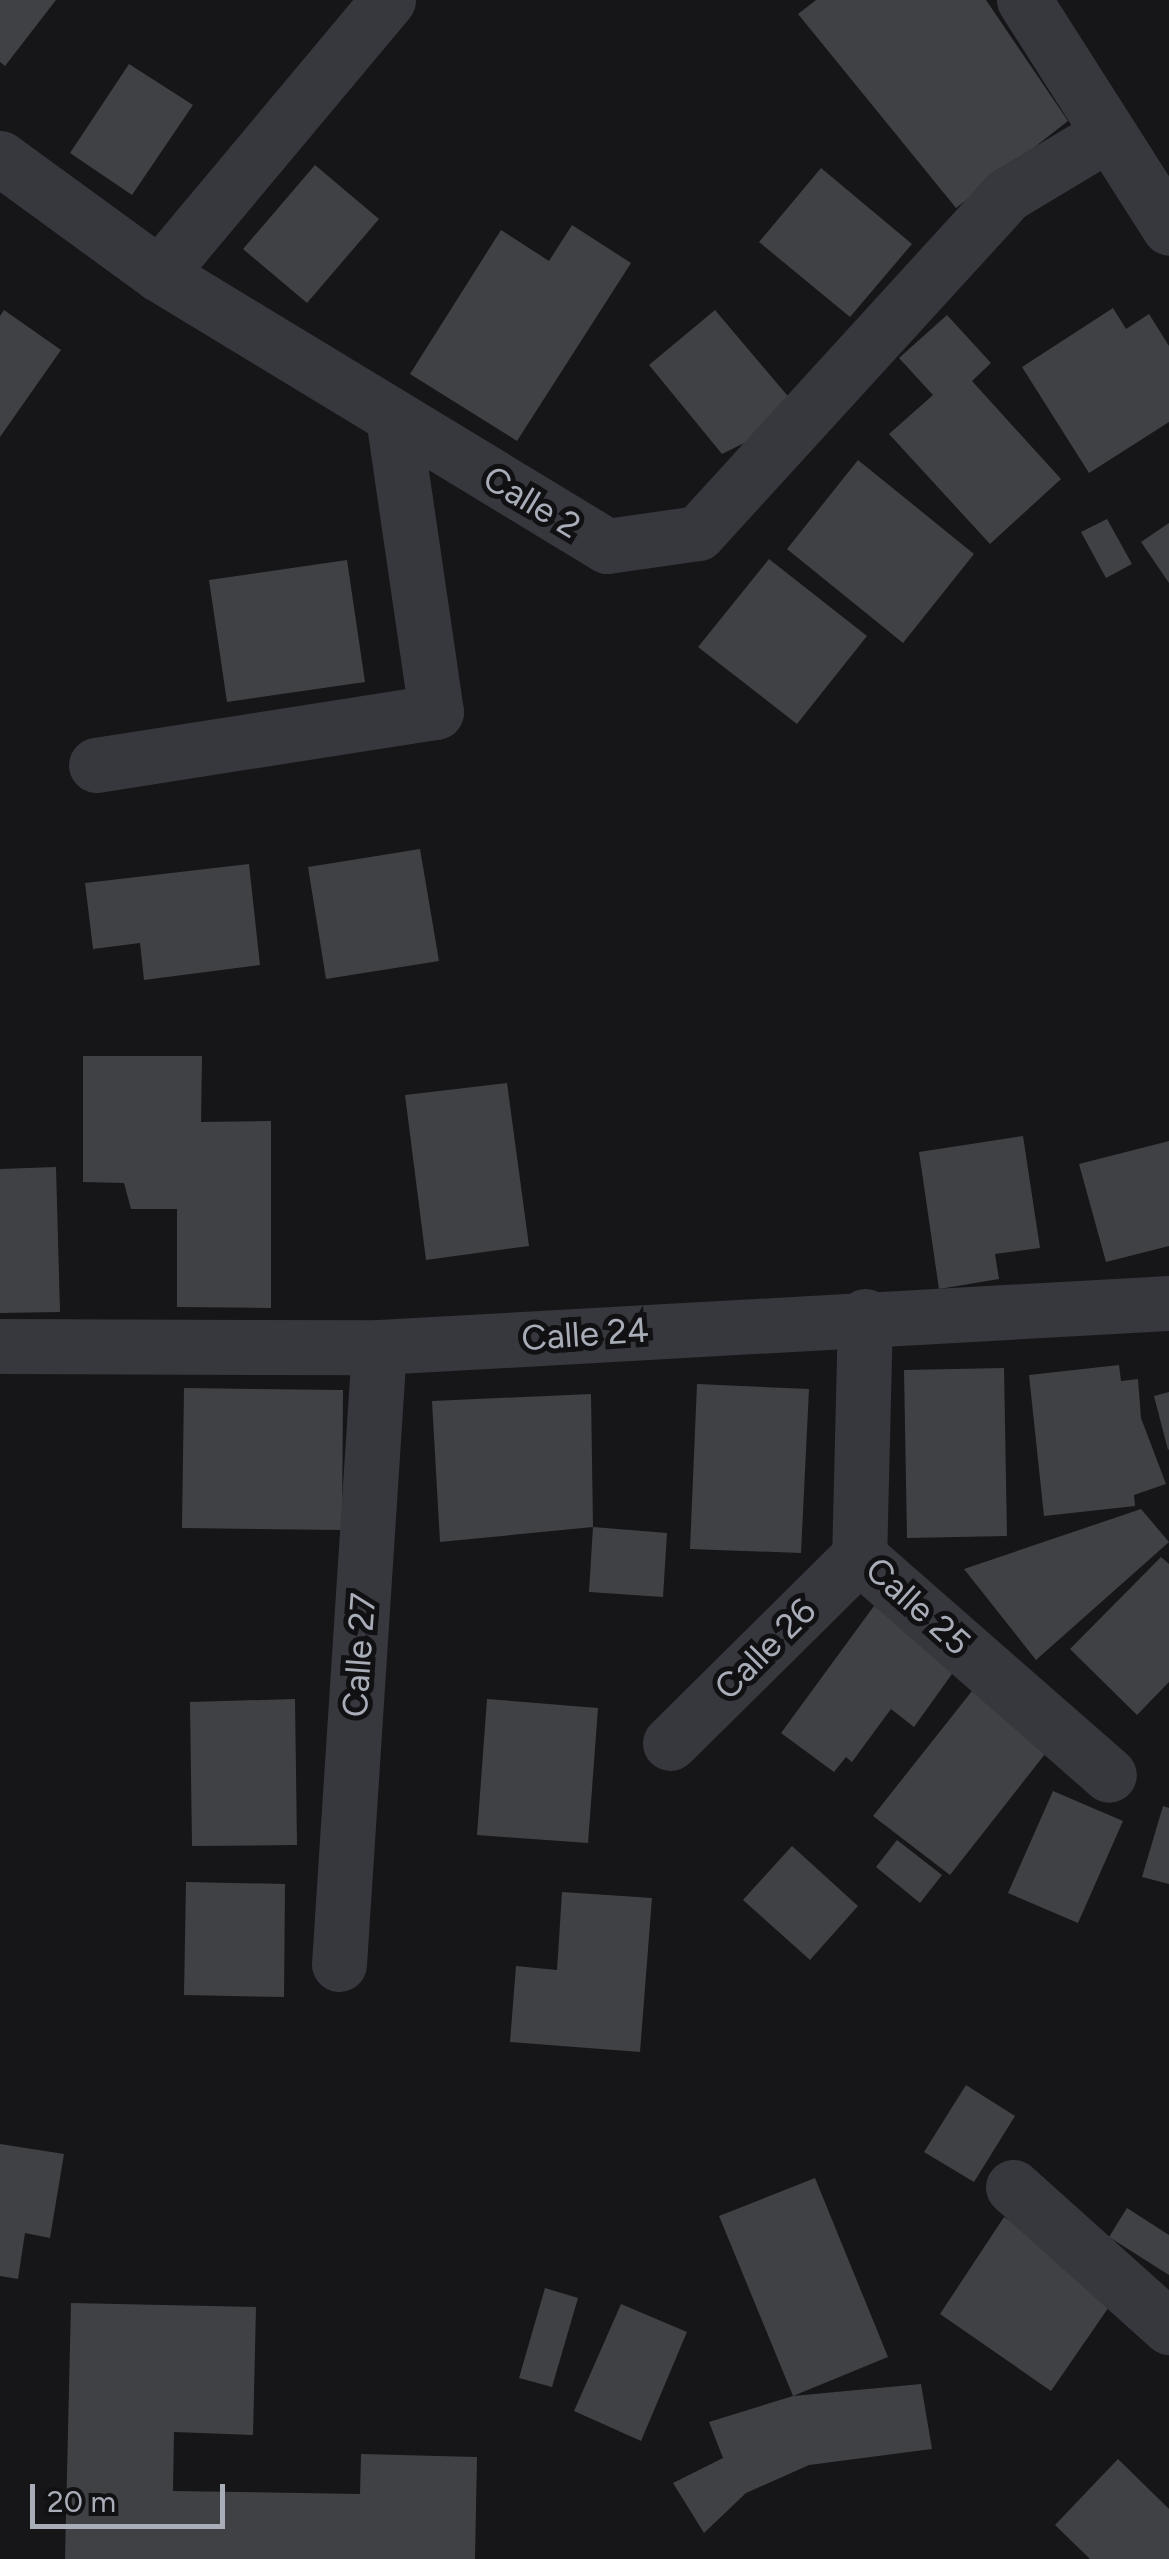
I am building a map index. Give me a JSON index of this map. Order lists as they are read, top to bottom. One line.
{"streets":{"street":["Calle 2","Calle 24","Calle 25","Calle 26","Calle 27"]},"crossings":[["Calle 24","Calle 25"],["Calle 24","Calle 27"],["Calle 25","Calle 26"]],"scale_bar":"20 m"}
